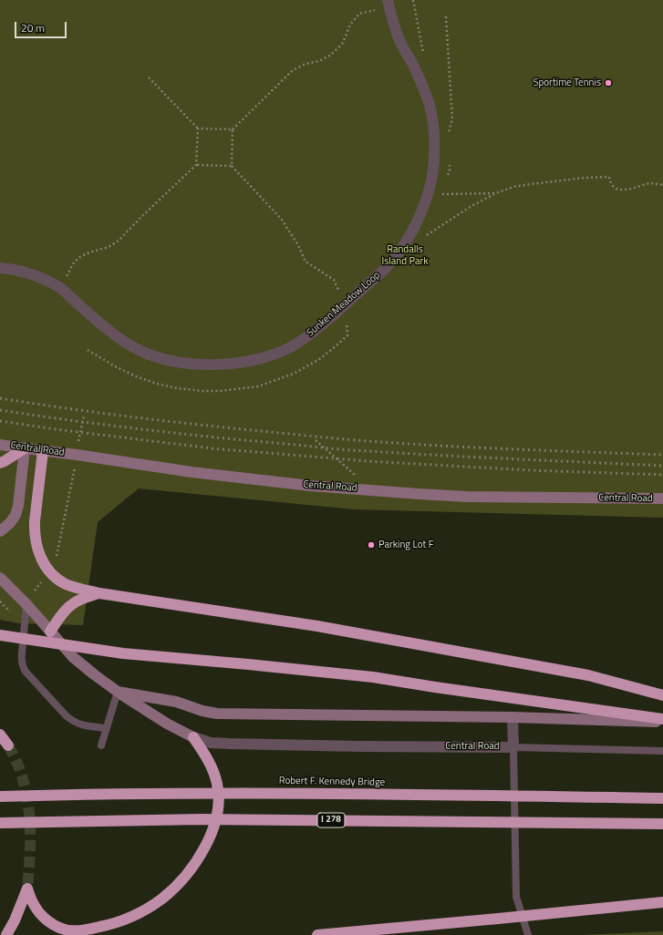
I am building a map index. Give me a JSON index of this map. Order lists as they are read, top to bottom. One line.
{"streets":{"highway":["Robert F. Kennedy Bridge","I 278"],"street":["Sunken Meadow Loop","Central Road"]},"parks":["Randalls Island Park"],"places":["Sportime Tennis","Parking Lot F"],"scale_bar":"20 m"}
